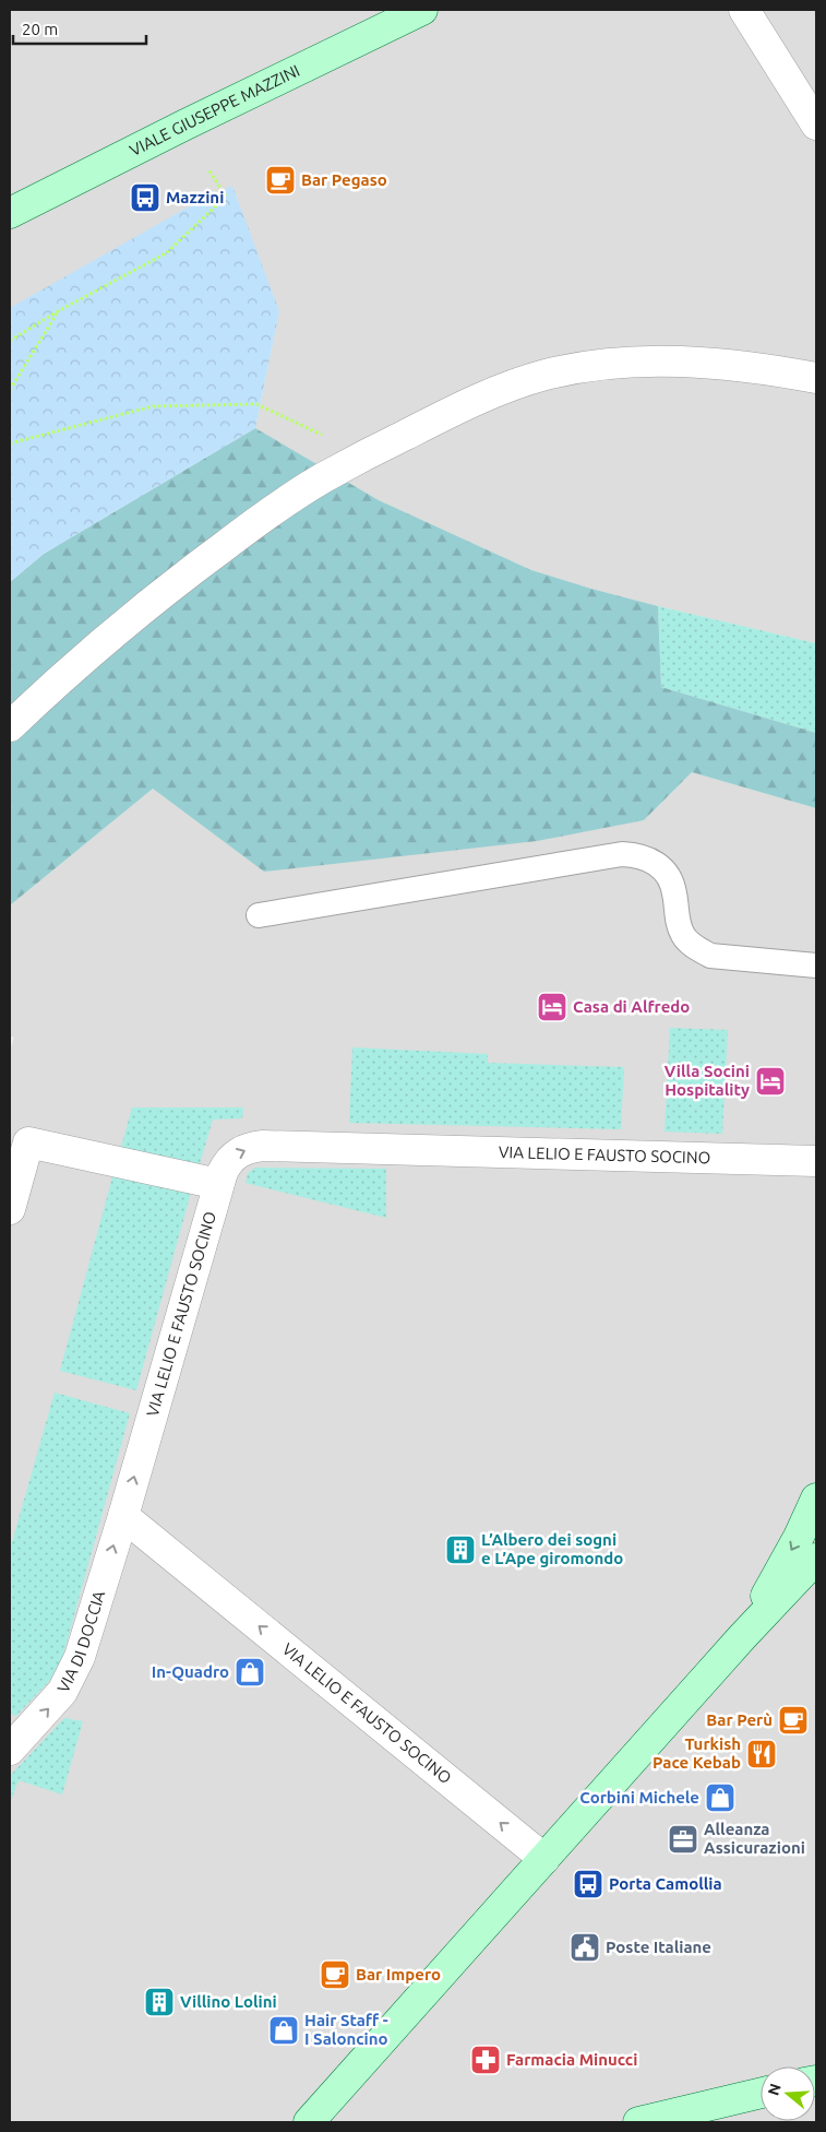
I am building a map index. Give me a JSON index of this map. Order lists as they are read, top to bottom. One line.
{"streets":{"main road":["VIALE GIUSEPPE MAZZINI"],"street":["VIA LELIO E FAUSTO SOCINO","VIA DI DOCCIA"]},"crossings":[["VIA LELIO E FAUSTO SOCINO","VIA DI DOCCIA"]],"one_way":["VIA DI DOCCIA"],"places":{"cafe":["Bar Pegaso","Bar Perù","Bar Impero"],"bus stop":["Mazzini","Porta Camollia"],"hotel":["Casa di Alfredo","Villa Socini Hospitality"],"building":["L’Albero dei sogni e L’Ape giromondo","Villino Lolini"],"shop":["In-Quadro","Corbini Michele","Hair Staff - I Saloncino"],"restaurant":["Turkish Pace Kebab"],"office":["Alleanza Assicurazioni"],"public building":["Poste Italiane"],"pharmacy":["Farmacia Minucci"]},"scale_bar":"20 m","north":"left"}
